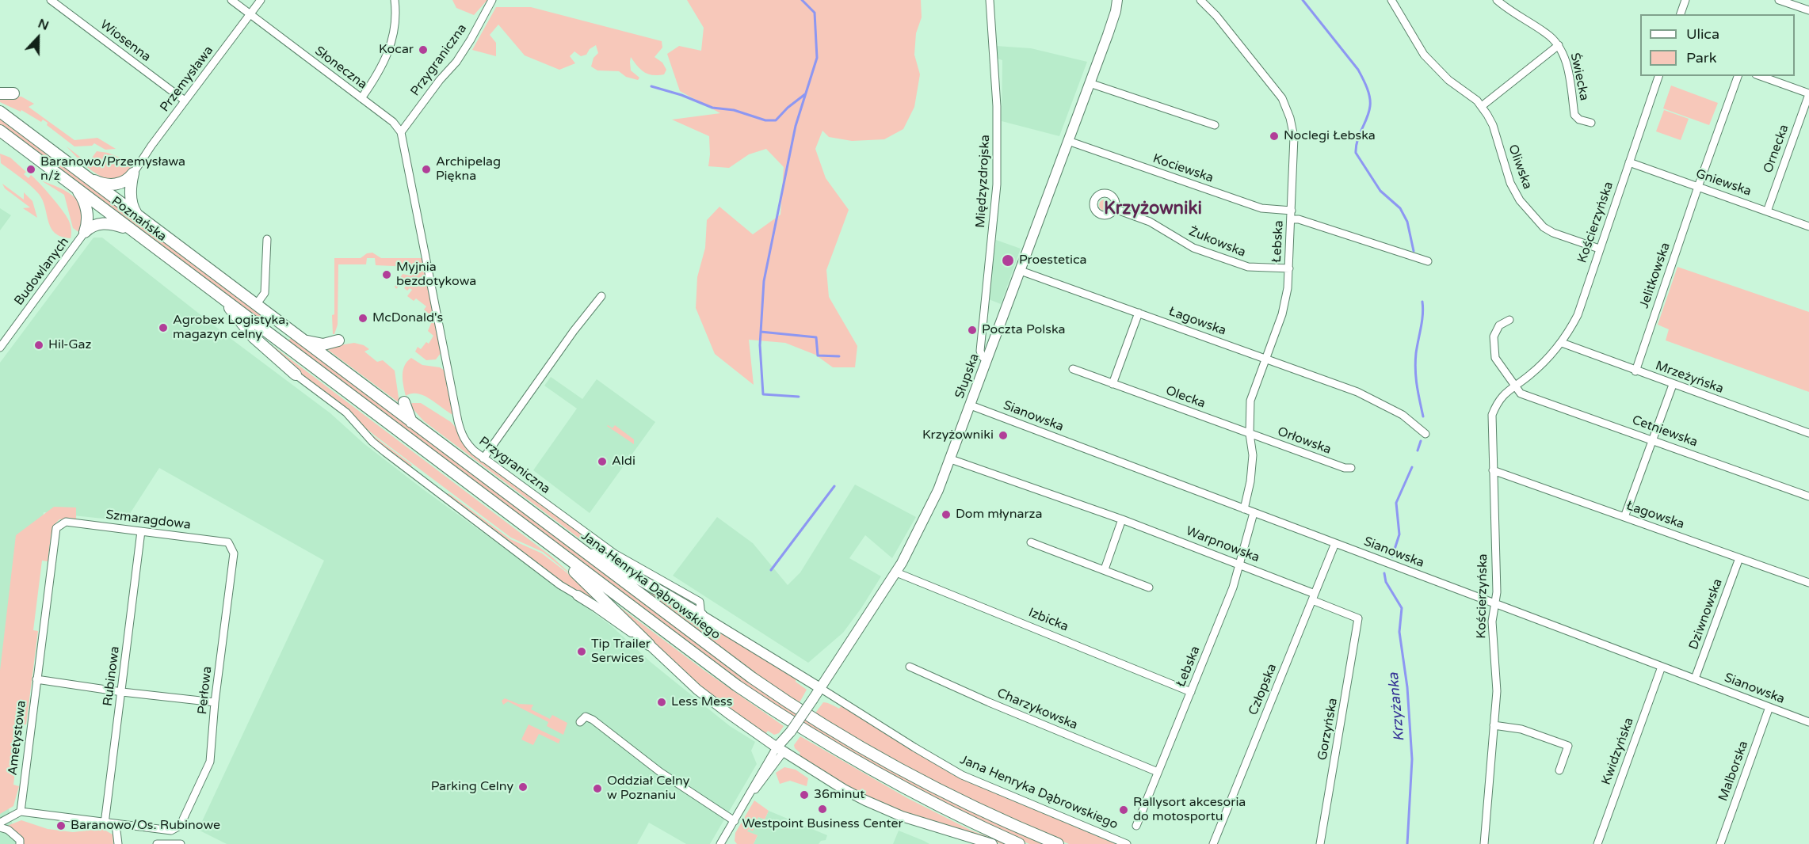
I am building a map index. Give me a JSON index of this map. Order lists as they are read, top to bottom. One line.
{"streets":{"main road":["Poznańska","Jana Henryka Dąbrowskiego"],"street":["Wiosenna","Przygraniczna","Słoneczna","Świecka","Przemysława","Ornecka","Oliwska","Kociewska","Międzyzdrojska","Gniewska","Kościerzyńska","Łebska","Żukowska","Budowlanych","Jelitkowska","Łagowska","Słupska","Mrzeżyńska","Olecka","Sianowska","Cetniewska","Orłowska","Szmaragdowa","Warpnowska","Dziwnowska","Izbicka","Rubinowa","Człopska","Perłowa","Charzykowska","Gorzyńska","Ametystowa","Kwidzyńska","Malborska"]},"crossings":[["Wiosenna","Przemysława"],["Przygraniczna","Słoneczna"],["Słoneczna","Przemysława"],["Ornecka","Gniewska"],["Oliwska","Kościerzyńska"],["Kociewska","Łebska"],["Kociewska","Słupska"],["Międzyzdrojska","Słupska"],["Gniewska","Kościerzyńska"],["Gniewska","Jelitkowska"],["Poznańska","Jana Henryka Dąbrowskiego"],["Kościerzyńska","Łagowska"],["Kościerzyńska","Mrzeżyńska"],["Kościerzyńska","Sianowska"],["Kościerzyńska","Cetniewska"],["Łebska","Żukowska"],["Łebska","Łagowska"],["Łebska","Olecka"],["Łebska","Sianowska"],["Łebska","Orłowska"],["Łebska","Warpnowska"],["Łebska","Izbicka"],["Łebska","Charzykowska"],["Jelitkowska","Mrzeżyńska"],["Łagowska","Słupska"],["Łagowska","Dziwnowska"],["Słupska","Sianowska"],["Słupska","Warpnowska"],["Słupska","Jana Henryka Dąbrowskiego"],["Słupska","Izbicka"],["Olecka","Orłowska"],["Sianowska","Dziwnowska"],["Sianowska","Człopska"],["Sianowska","Kwidzyńska"],["Sianowska","Malborska"],["Szmaragdowa","Rubinowa"],["Szmaragdowa","Perłowa"],["Szmaragdowa","Ametystowa"],["Warpnowska","Człopska"],["Warpnowska","Gorzyńska"]],"districts":["Krzyżowniki"],"water":["Krzyżanka"],"places":["Kocar","Noclegi Łebska","Baranowo/Przemysława n/ż","Archipelag Piękna","Proestetica","Myjnia bezdotykowa","McDonald's","Agrobex Logistyka, magazyn celny","Poczta Polska","Hil-Gaz","Krzyżowniki","Aldi","Dom młynarza","Tip Trailer Serwices","Less Mess","Parking Celny","Oddział Celny w Poznaniu","36minut","Westpoint Business Center","Rallysort akcesoria do motosportu","Baranowo/Os. Rubinowe"],"legend":["Ulica","Park"],"north":"top"}
